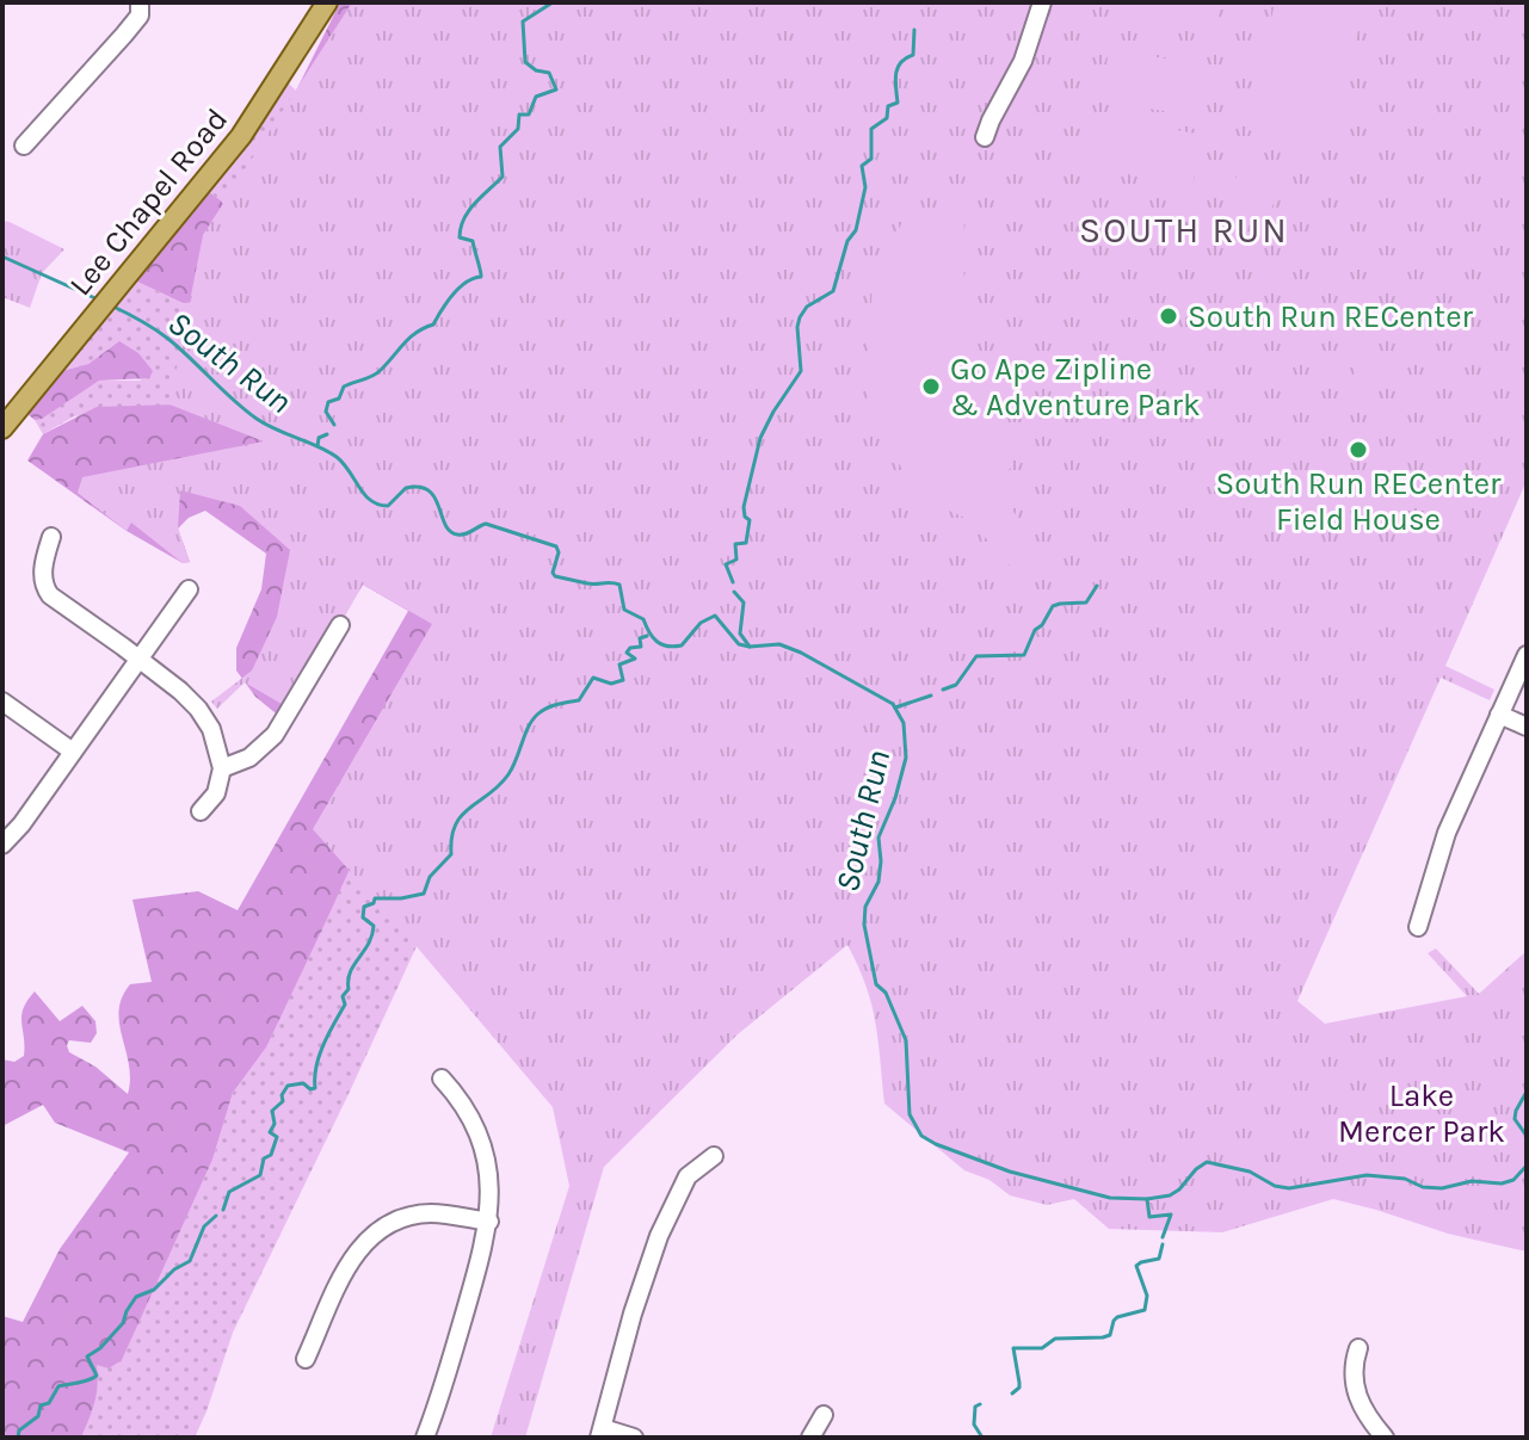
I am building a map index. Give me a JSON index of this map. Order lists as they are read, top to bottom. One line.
{"streets":{"main road":["Lee Chapel Road"]},"districts":["SOUTH RUN"],"water":["South Run"],"parks":["Lake Mercer Park"],"places":["South Run RECenter","Go Ape Zipline & Adventure Park","South Run RECenter Field House"]}
